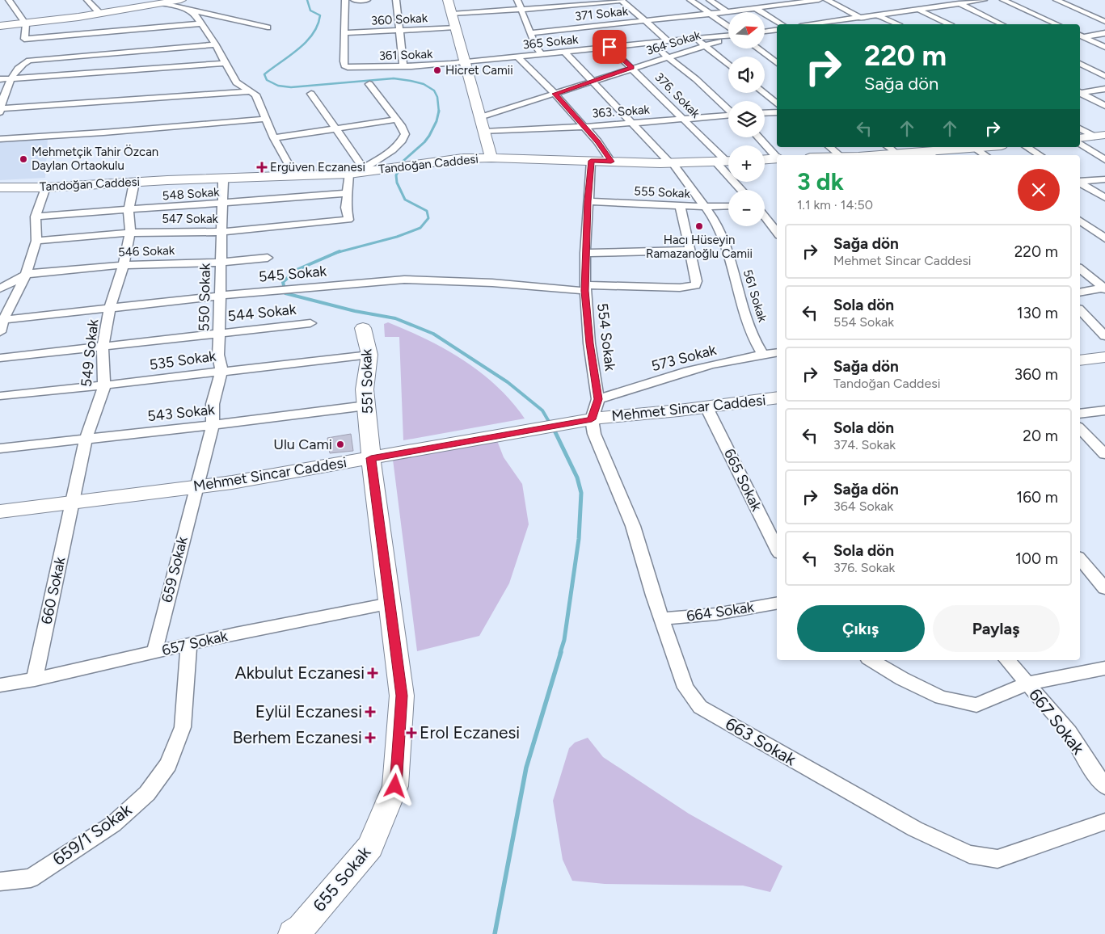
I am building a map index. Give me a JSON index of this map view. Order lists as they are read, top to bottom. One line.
{"streets":{"street":["371 Sokak","360 Sokak","365 Sokak","364 Sokak","361 Sokak","376. Sokak","363. Sokak","Tandoğan Caddesi","555 Sokak","548 Sokak","547 Sokak","546 Sokak","545 Sokak","561 Sokak","550 Sokak","544 Sokak","554 Sokak","549 Sokak","573 Sokak","535 Sokak","551 Sokak","Mehmet Sincar Caddesi","543 Sokak","665 Sokak","659 Sokak","660 Sokak","664 Sokak","657 Sokak","667 Sokak","663 Sokak","659/1 Sokak","655 Sokak"]},"crossings":[["360 Sokak","361 Sokak"],["365 Sokak","361 Sokak"],["365 Sokak","376. Sokak"],["365 Sokak","561 Sokak"],["364 Sokak","376. Sokak"],["364 Sokak","561 Sokak"],["376. Sokak","363. Sokak"],["376. Sokak","Tandoğan Caddesi"],["363. Sokak","561 Sokak"],["Tandoğan Caddesi","561 Sokak"],["Tandoğan Caddesi","550 Sokak"],["Tandoğan Caddesi","554 Sokak"],["Tandoğan Caddesi","549 Sokak"],["555 Sokak","561 Sokak"],["555 Sokak","554 Sokak"],["548 Sokak","550 Sokak"],["548 Sokak","549 Sokak"],["547 Sokak","550 Sokak"],["547 Sokak","549 Sokak"],["546 Sokak","550 Sokak"],["546 Sokak","549 Sokak"],["545 Sokak","550 Sokak"],["545 Sokak","554 Sokak"],["545 Sokak","549 Sokak"],["561 Sokak","573 Sokak"],["550 Sokak","544 Sokak"],["550 Sokak","535 Sokak"],["550 Sokak","Mehmet Sincar Caddesi"],["550 Sokak","543 Sokak"],["550 Sokak","659 Sokak"],["544 Sokak","549 Sokak"],["554 Sokak","573 Sokak"],["554 Sokak","Mehmet Sincar Caddesi"],["554 Sokak","663 Sokak"],["549 Sokak","535 Sokak"],["549 Sokak","Mehmet Sincar Caddesi"],["549 Sokak","543 Sokak"],["549 Sokak","660 Sokak"],["535 Sokak","551 Sokak"],["551 Sokak","Mehmet Sincar Caddesi"],["551 Sokak","543 Sokak"],["551 Sokak","655 Sokak"],["Mehmet Sincar Caddesi","665 Sokak"],["Mehmet Sincar Caddesi","659 Sokak"],["Mehmet Sincar Caddesi","660 Sokak"],["Mehmet Sincar Caddesi","663 Sokak"],["Mehmet Sincar Caddesi","655 Sokak"],["659 Sokak","657 Sokak"],["660 Sokak","657 Sokak"],["664 Sokak","663 Sokak"],["657 Sokak","659/1 Sokak"],["657 Sokak","655 Sokak"]],"places":{"other":["Hicret Camii","Mehmetçik Tahir Özcan Daylan Ortaokulu","Hacı Hüseyin Ramazanoğlu Camii","Ulu Cami"],"health":["Ergüven Eczanesi","Akbulut Eczanesi","Eylül Eczanesi","Erol Eczanesi","Berhem Eczanesi"]},"north":"right","page":{"map_buttons":["+","−"],"turn":["220 m","Sağa dön"],"heading":["3 dk","1.1 km · 14:50"],"list":[{"name":"Sağa dön","note":"Mehmet Sincar Caddesi","value":"220 m"},{"name":"Sola dön","note":"554 Sokak","value":"130 m"},{"name":"Sağa dön","note":"Tandoğan Caddesi","value":"360 m"},{"name":"Sola dön","note":"374. Sokak","value":"20 m"},{"name":"Sağa dön","note":"364 Sokak","value":"160 m"},{"name":"Sola dön","note":"376. Sokak","value":"100 m"}],"buttons":["Çıkış","Paylaş"]}}
